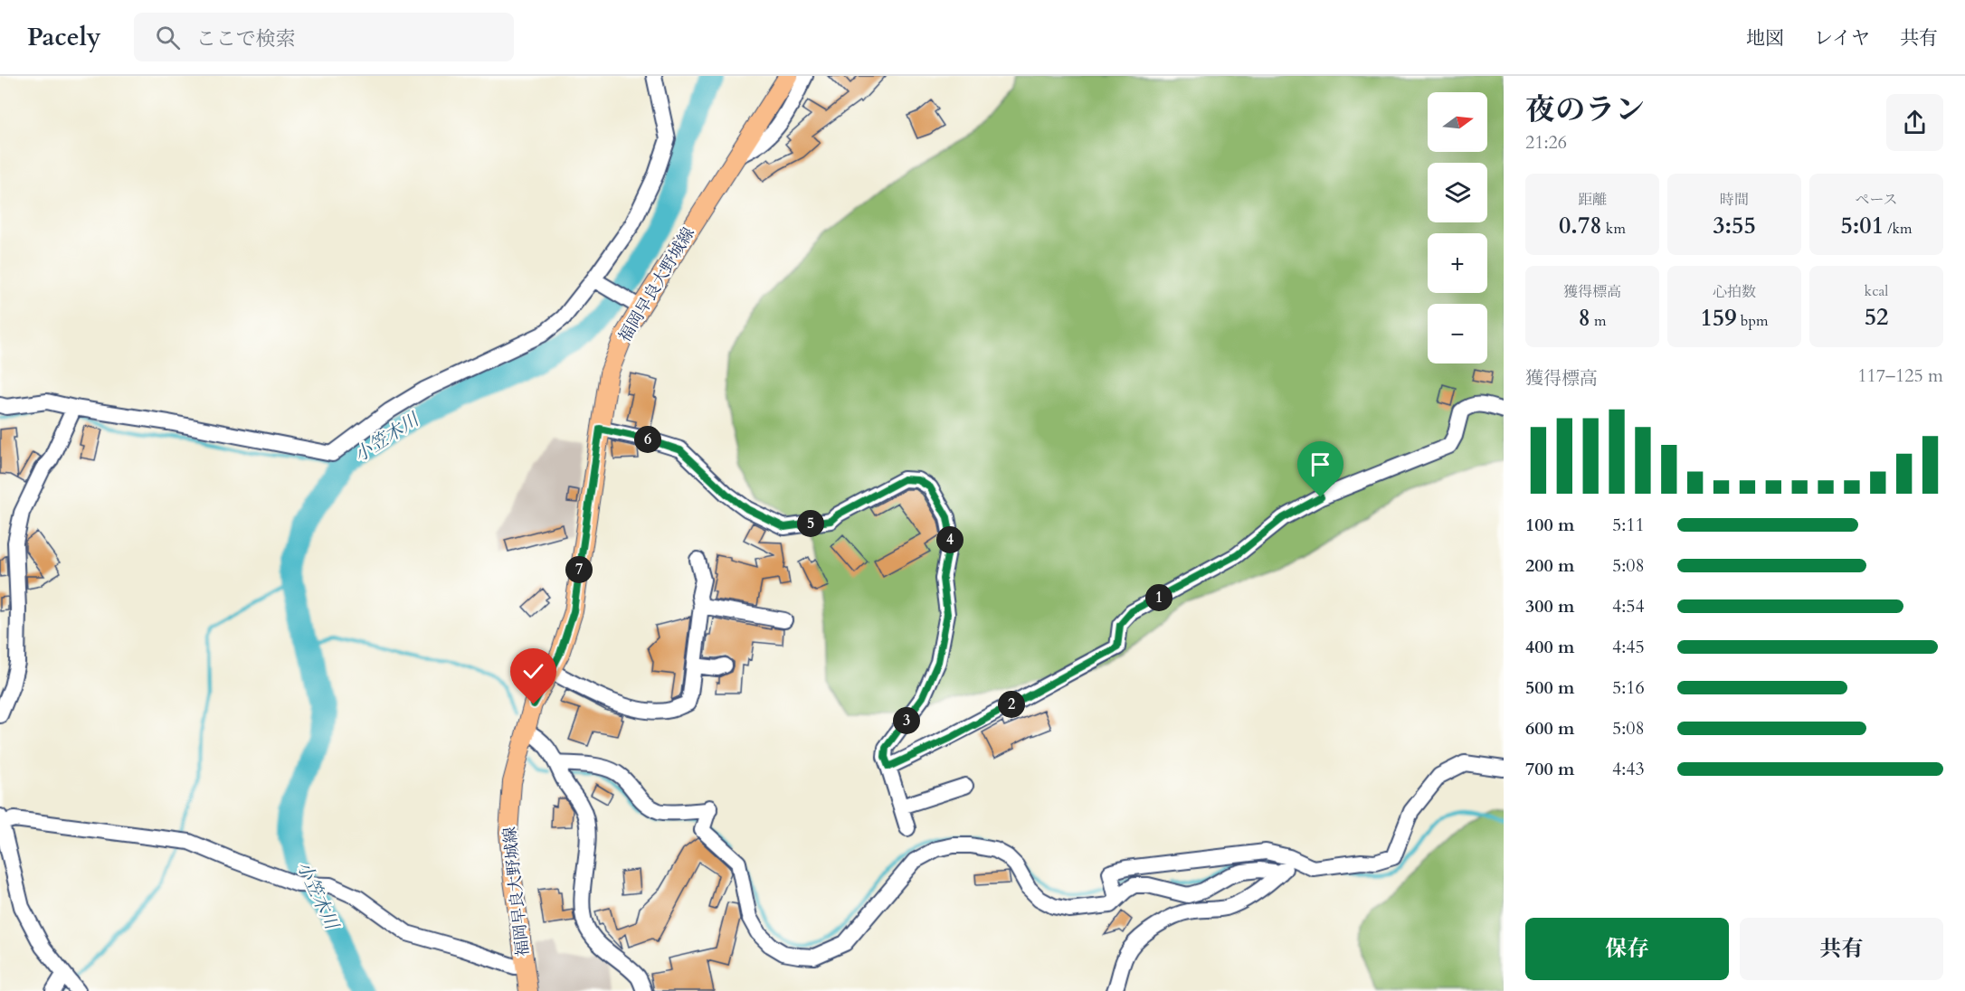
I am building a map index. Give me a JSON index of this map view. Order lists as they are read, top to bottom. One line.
{"streets":{"main road":["福岡早良大野城線"]},"water":["小笠木川"],"north":"right","page":{"header":"Pacely","search":"ここで検索","nav":["地図","レイヤ","共有"],"heading":["夜のラン","21:26"],"map_buttons":["+","−"],"stats":[["距離","0.78 km"],["時間","3:55"],["ペース","5:01 /km"],["獲得標高","8 m"],["心拍数","159 bpm"],["kcal","52"]],"chart":["獲得標高","117–125 m"],"pins":["6","5","4","7","1","2","3"],"list":[{"name":"100 m","note":"5:11"},{"name":"200 m","note":"5:08"},{"name":"300 m","note":"4:54"},{"name":"400 m","note":"4:45"},{"name":"500 m","note":"5:16"},{"name":"600 m","note":"5:08"},{"name":"700 m","note":"4:43"}],"buttons":["保存","共有"]}}
